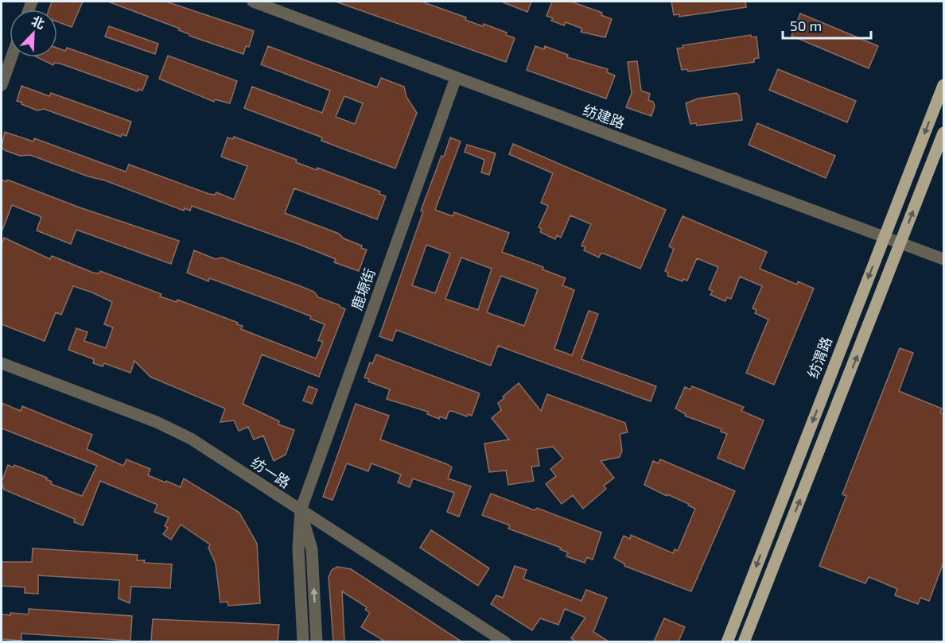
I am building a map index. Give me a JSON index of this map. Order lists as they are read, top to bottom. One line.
{"streets":{"main road":["纺渭路"],"street":["纺建路","鹿塬街","纺一路"]},"crossings":[["纺建路","鹿塬街"],["纺建路","纺渭路"],["鹿塬街","纺一路"]],"scale_bar":"50 m","north":"top right"}
